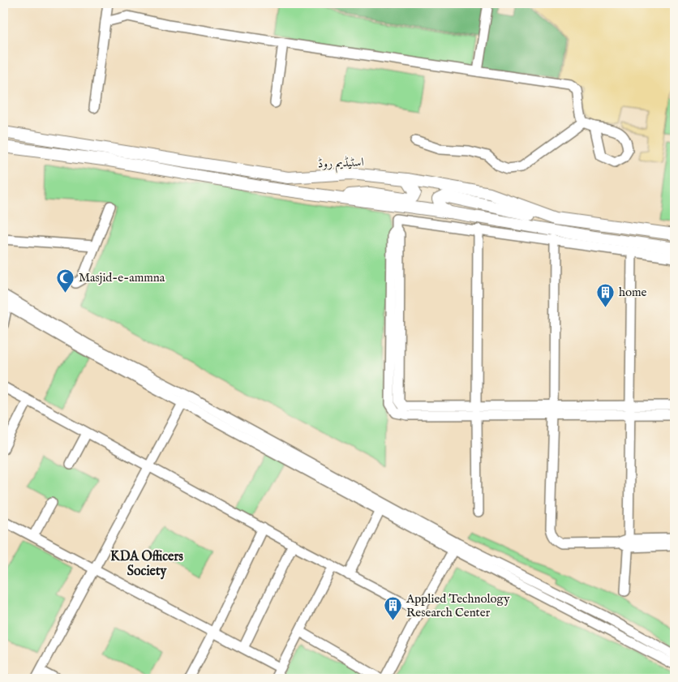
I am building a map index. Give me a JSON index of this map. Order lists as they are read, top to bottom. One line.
{"streets":{"main road":["اسٹیڈیم روڈ"]},"districts":["KDA Officers Society"],"places":{"mosque":["Masjid-e-ammna"],"building":["home","Applied Technology Research Center"]}}
